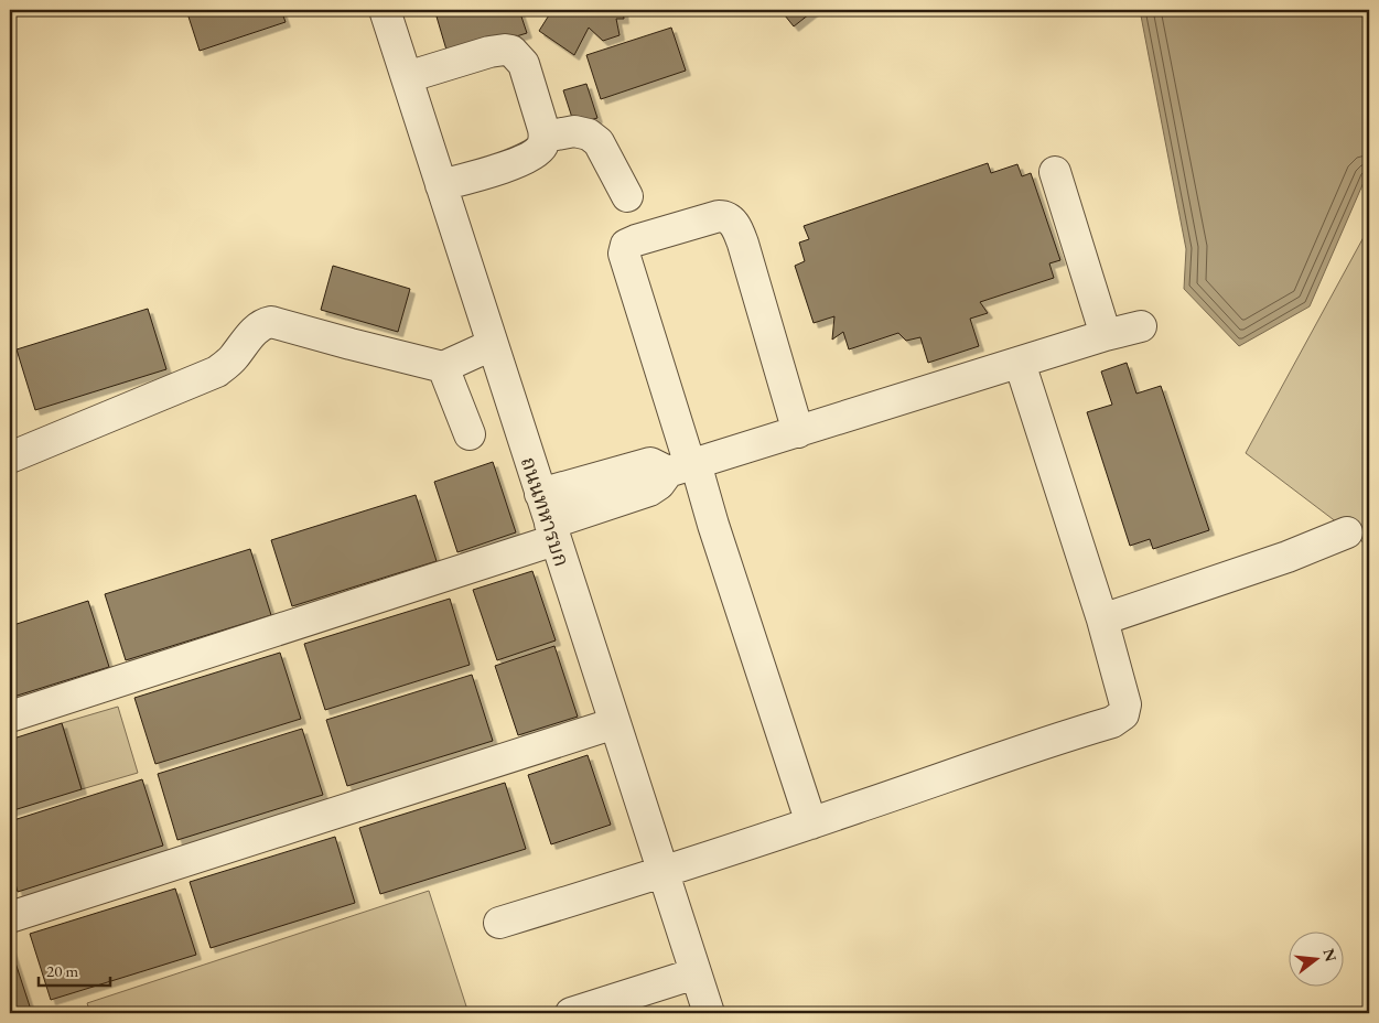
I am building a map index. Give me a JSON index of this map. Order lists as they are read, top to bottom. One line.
{"streets":{"street":["ถนนทหารบก"]},"scale_bar":"20 m","north":"right"}
